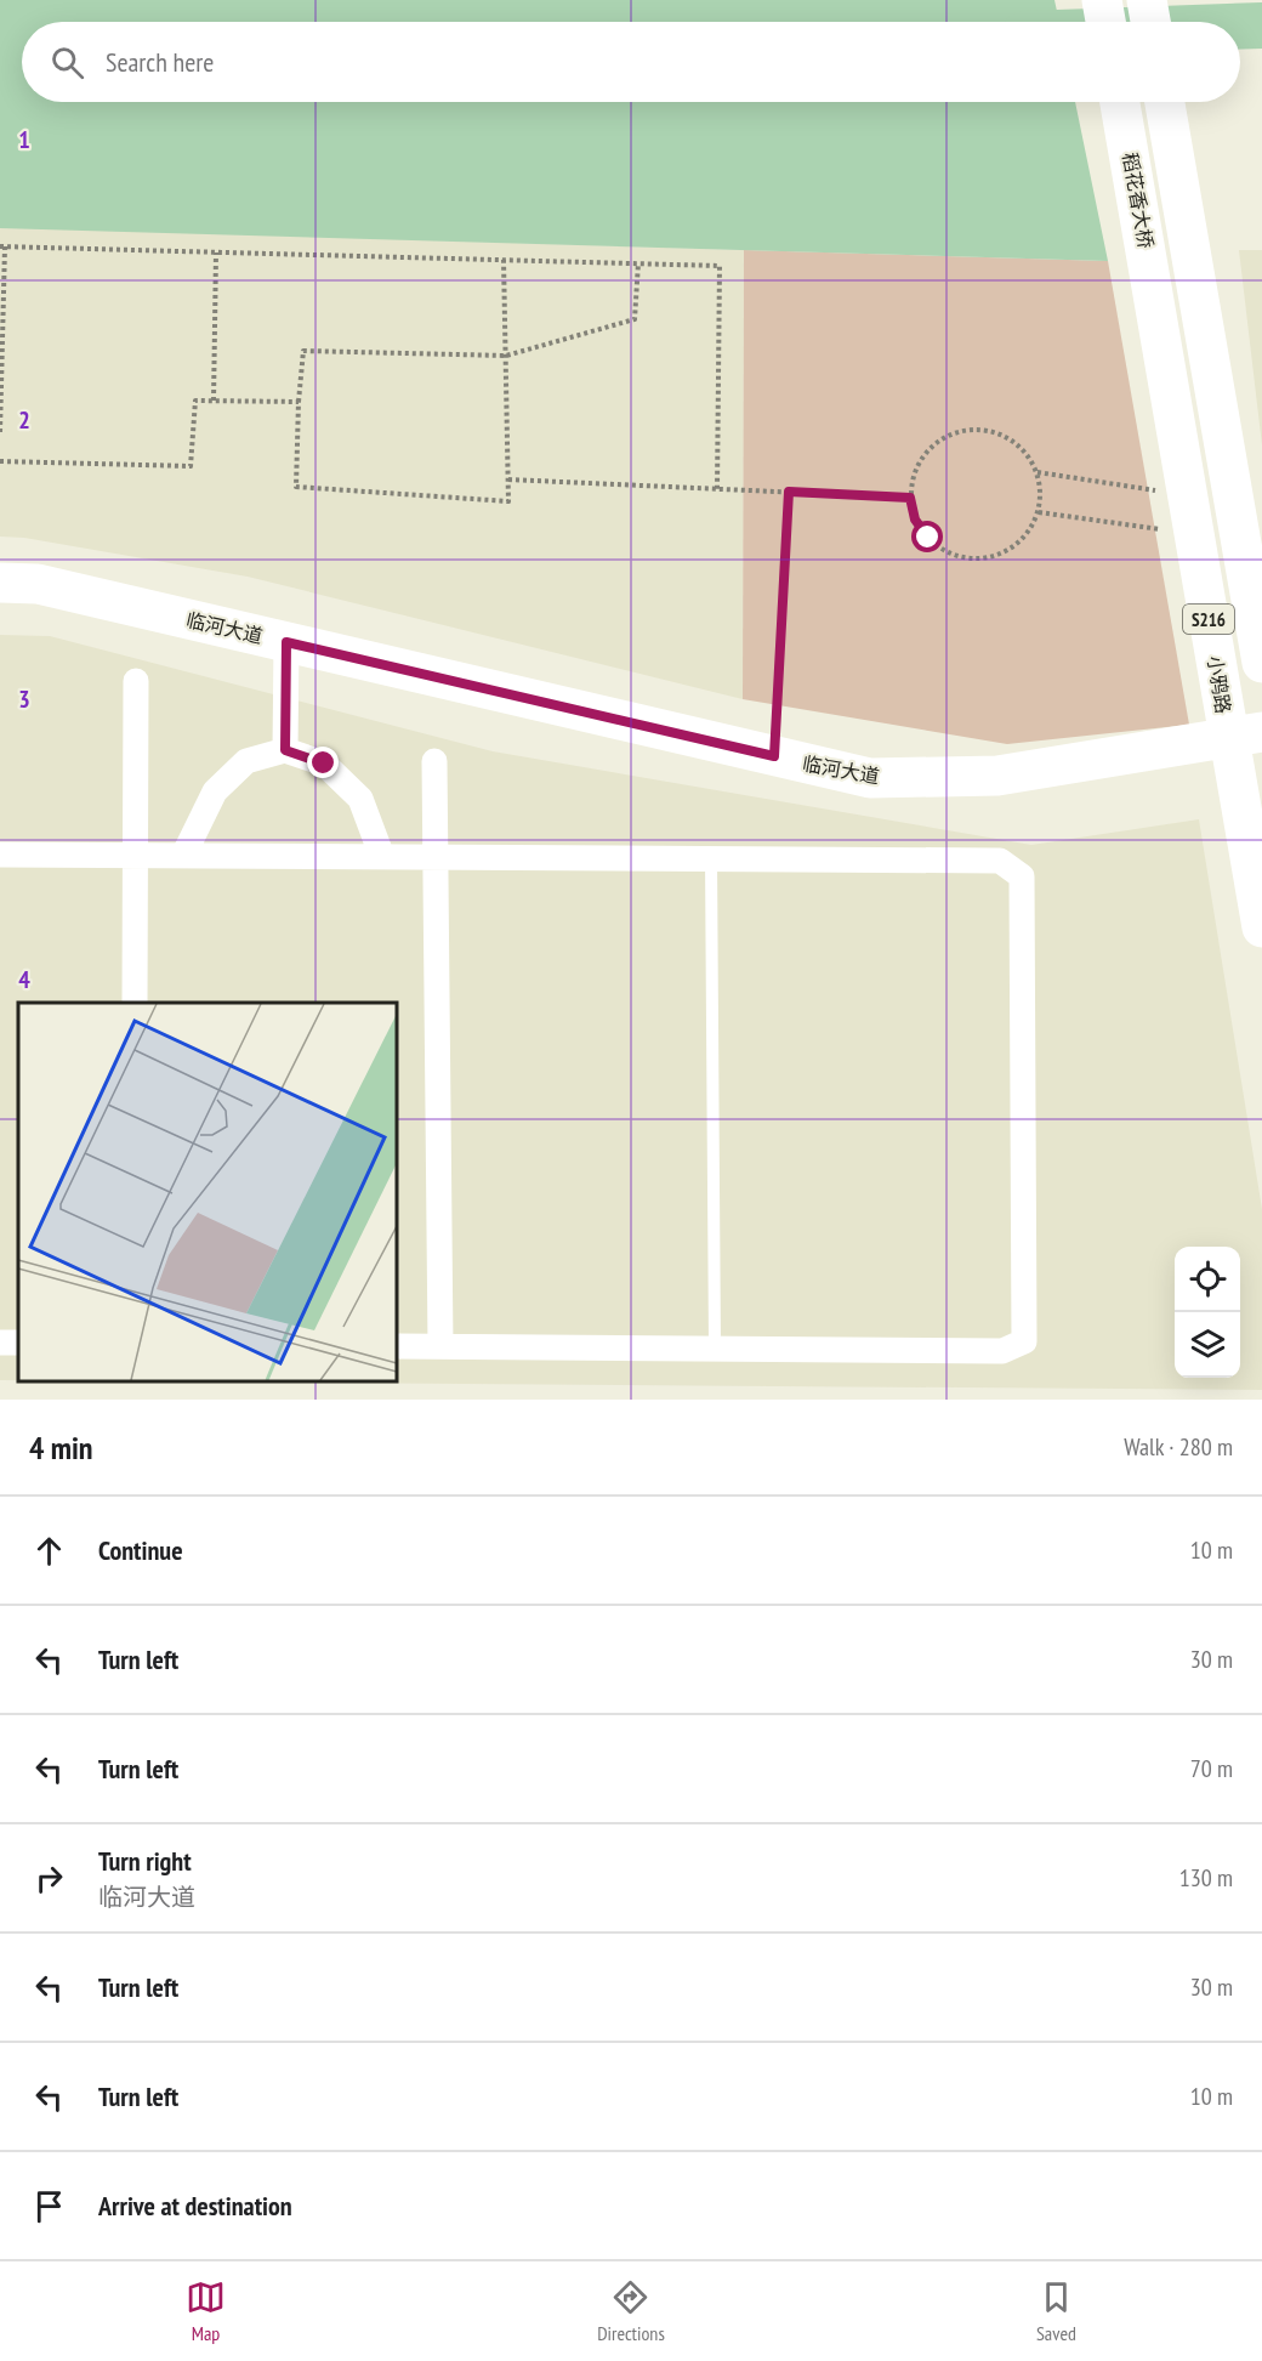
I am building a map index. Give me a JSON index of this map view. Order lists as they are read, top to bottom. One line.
{"streets":{"main road":["稻花香大桥","S216","临河大道","小鸦路"]},"crossings":[["稻花香大桥","小鸦路"],["临河大道","小鸦路"]],"page":{"search":"Search here","heading":["4 min","Walk · 280 m"],"list":[["Continue","10 m"],["Turn left","30 m"],["Turn left","70 m"],["Turn right","临河大道","130 m"],["Turn left","30 m"],["Turn left","10 m"],"Arrive at destination"],"nav":["Map","Directions","Saved"]},"grid":{"rows":["1","2","3","4"]}}
